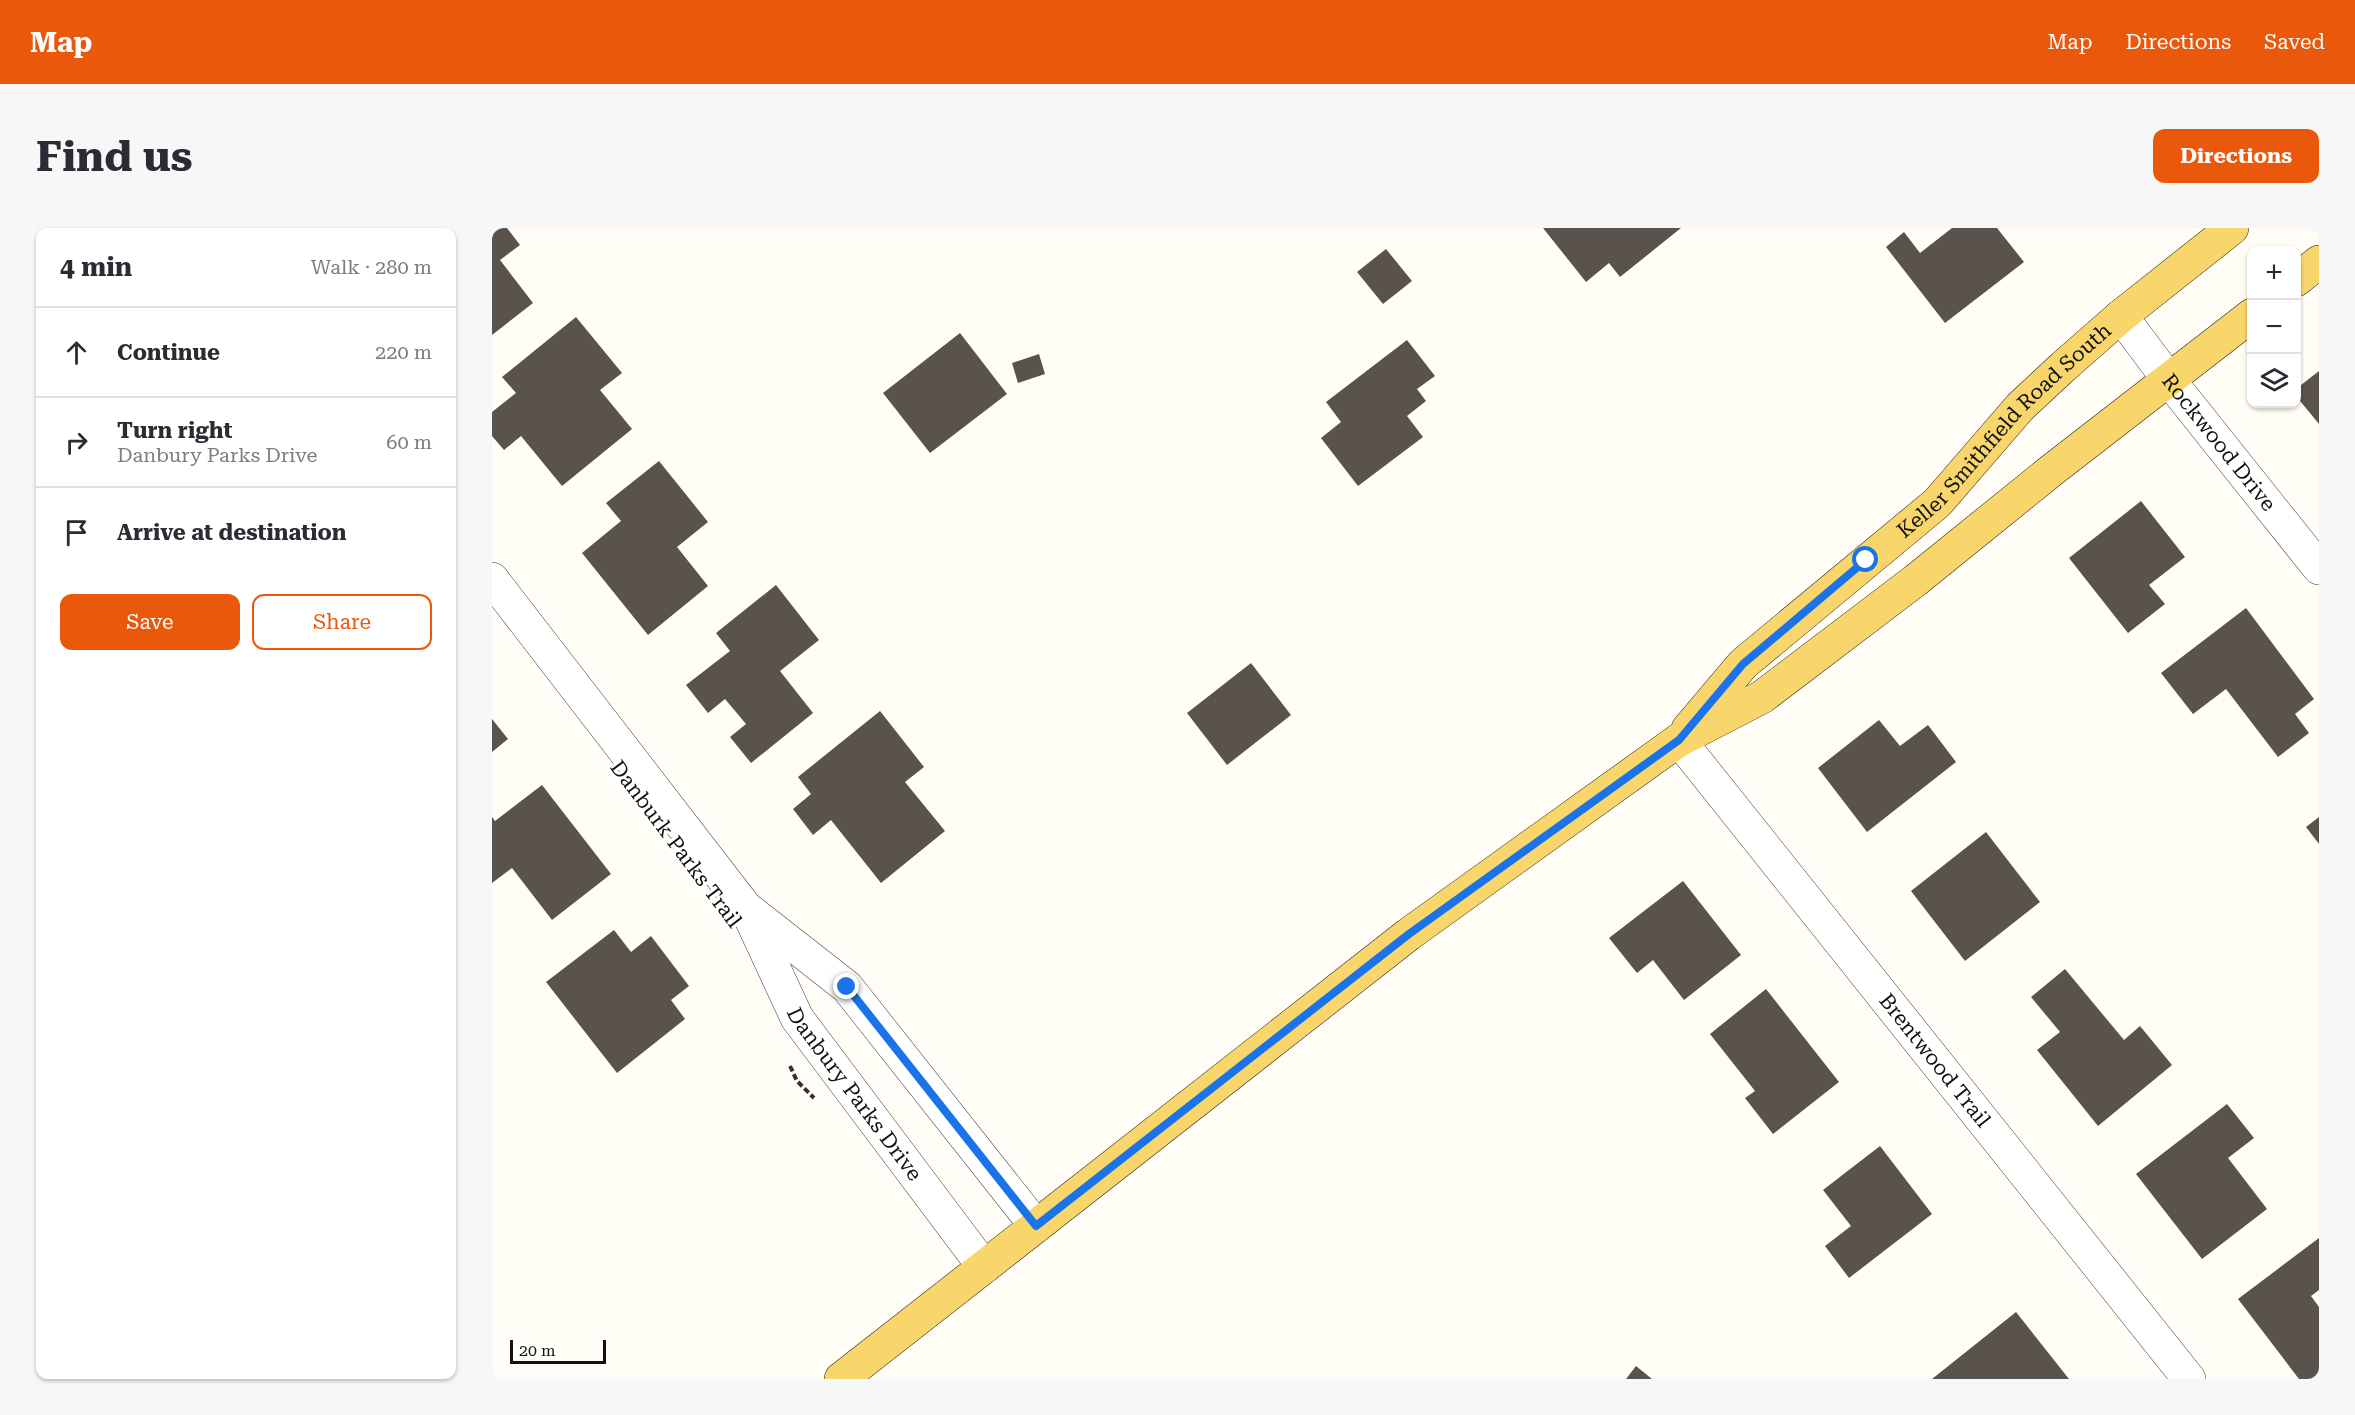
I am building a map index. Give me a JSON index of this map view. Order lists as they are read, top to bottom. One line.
{"streets":{"main road":["Keller Smithfield Road South"],"street":["Rockwood Drive","Brentwood Trail","Danbury Parks Drive"]},"crossings":[["Keller Smithfield Road South","Rockwood Drive"],["Keller Smithfield Road South","Brentwood Trail"],["Keller Smithfield Road South","Danbury Parks Drive"]],"scale_bar":"20 m","page":{"header":"Map","nav":["Map","Directions","Saved"],"buttons":["Directions",["Save","Share"]],"title":"Find us","heading":["4 min","Walk · 280 m"],"map_buttons":["+","−"],"list":[["Continue","220 m"],["Turn right","Danbury Parks Drive","60 m"],"Arrive at destination"],"scale":"20 m"}}
